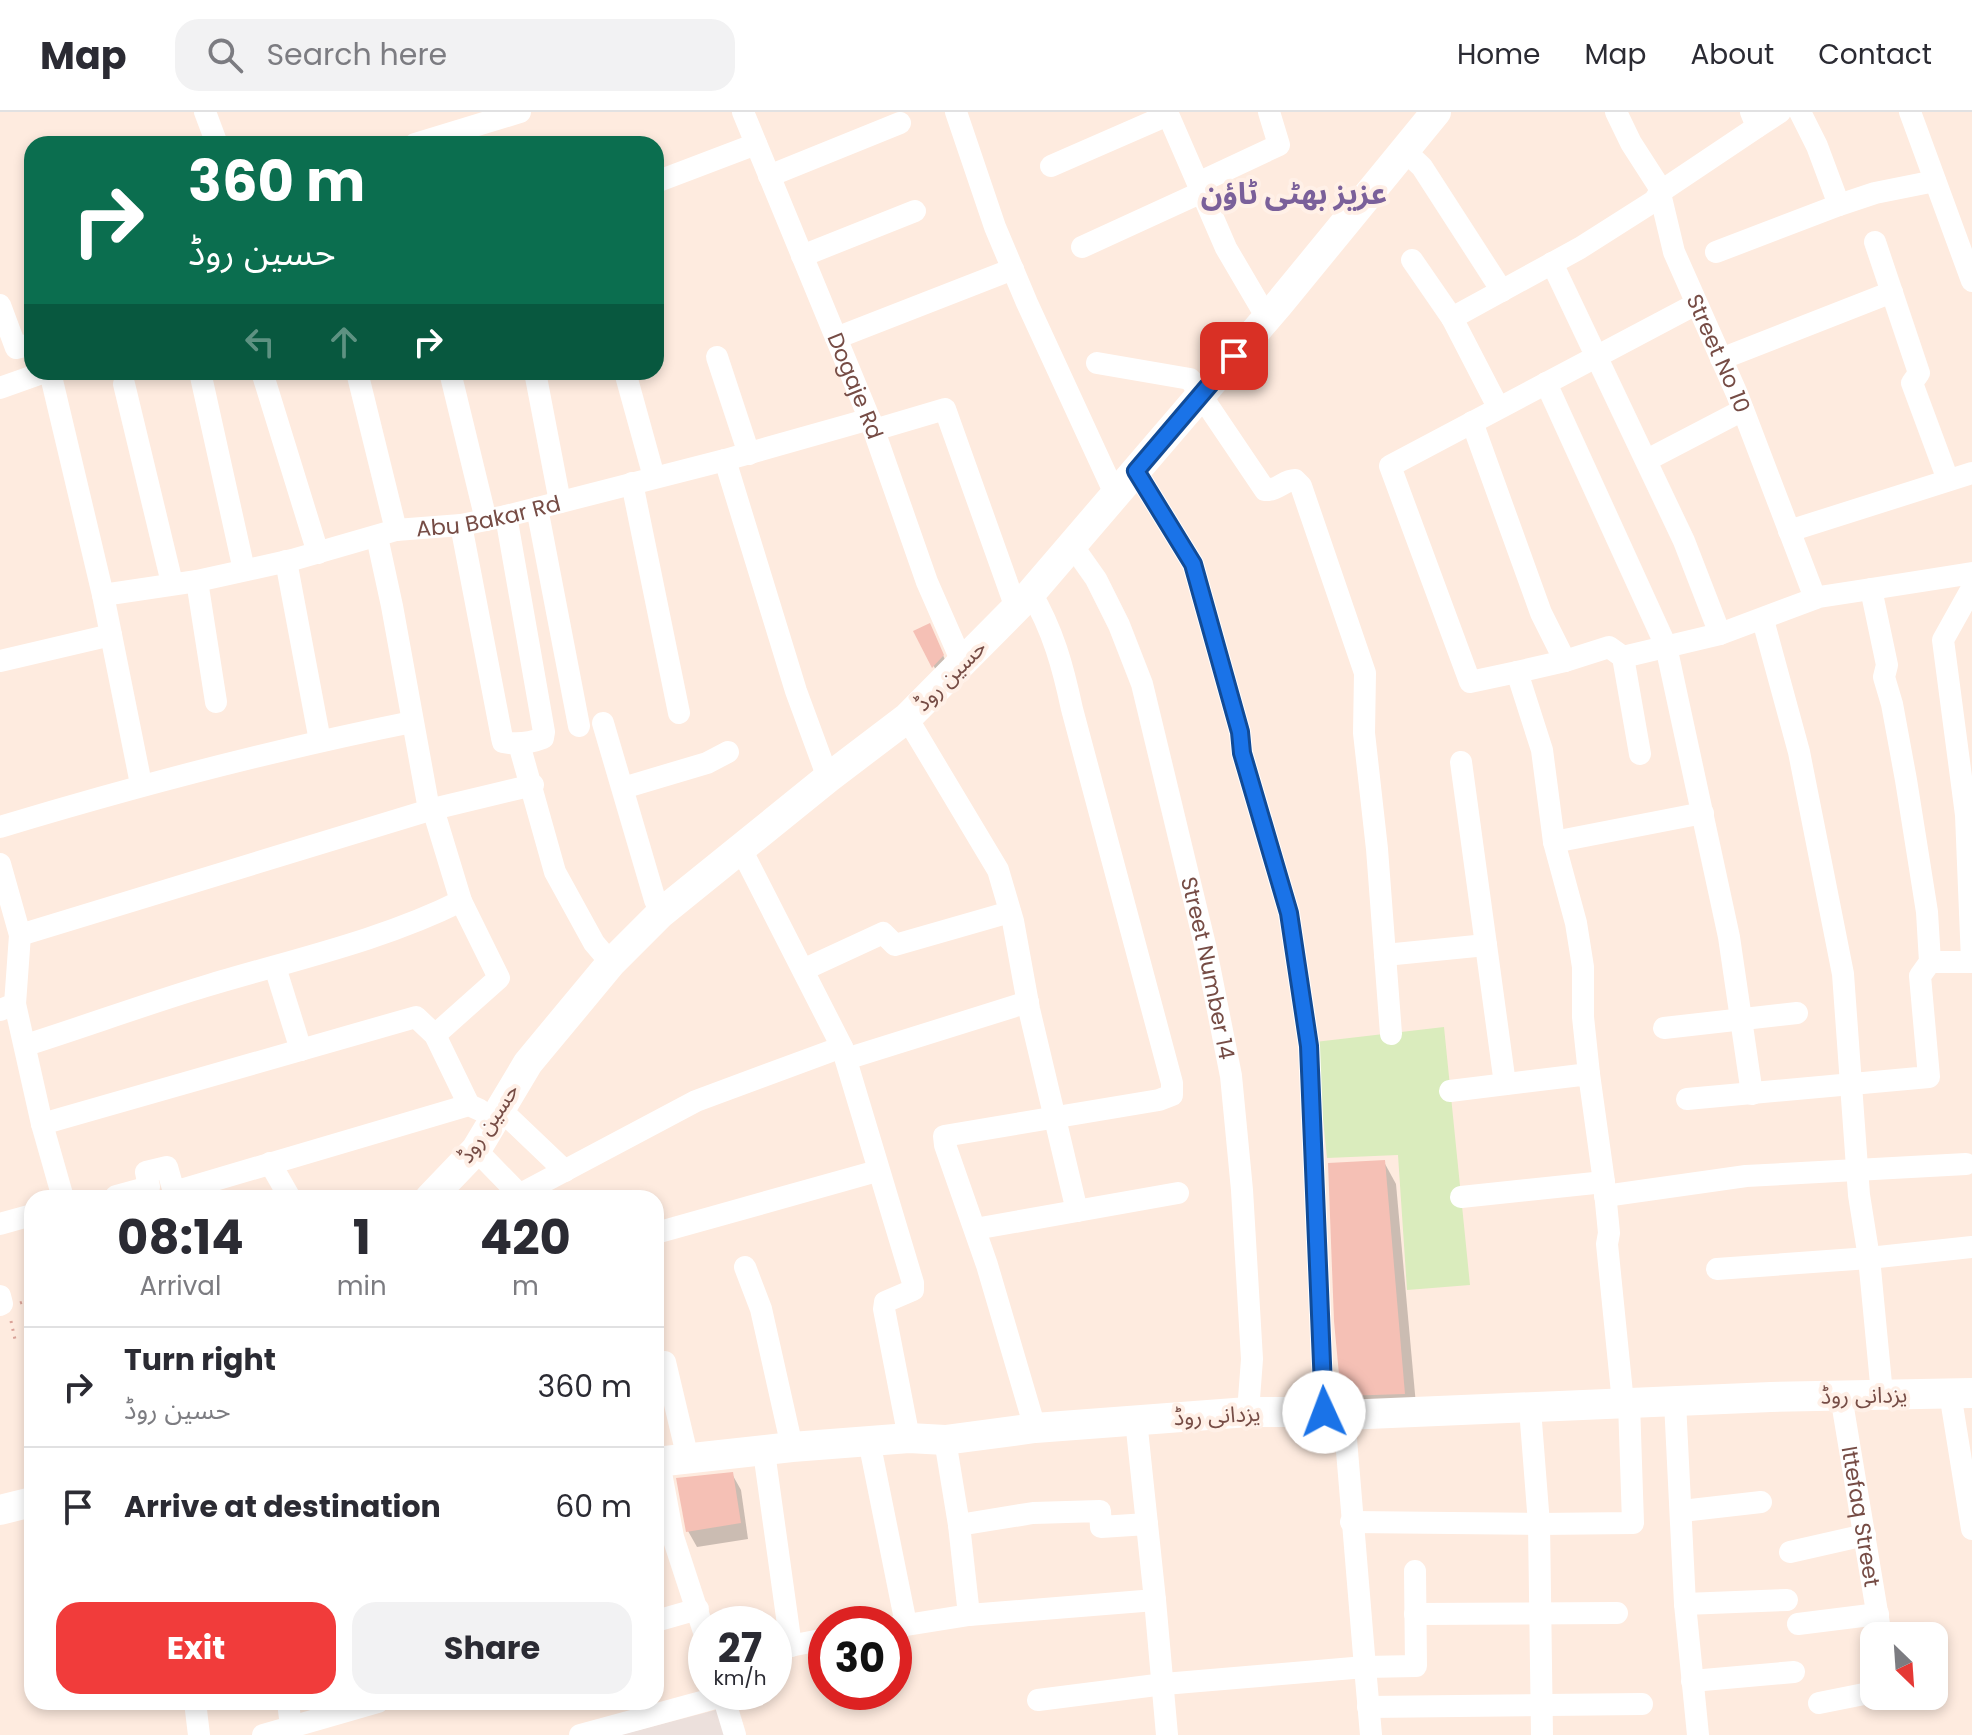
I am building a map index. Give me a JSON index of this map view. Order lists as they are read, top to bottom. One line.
{"streets":{"street":["Street No 10","Dogaje Rd","Abu Bakar Rd","حسین روڈ","Street Number 14","یزدانی روڈ","Ittefaq Street"]},"crossings":[["Dogaje Rd","Abu Bakar Rd"],["Dogaje Rd","حسین روڈ"],["Abu Bakar Rd","حسین روڈ"],["حسین روڈ","Street Number 14"],["Street Number 14","یزدانی روڈ"],["یزدانی روڈ","Ittefaq Street"]],"districts":["عزیز بھٹی ٹاؤن"],"north":"bottom right","page":{"header":"Map","search":"Search here","nav":["Home","Map","About","Contact"],"turn":["360 m","حسین روڈ"],"eta":["08:14","Arrival","1","min","420","m"],"list":[{"name":"Turn right","note":"حسین روڈ","value":"360 m"},{"name":"Arrive at destination","value":"60 m"}],"buttons":["Exit","Share"],"speed":"27 km/h","limit":"30"}}
